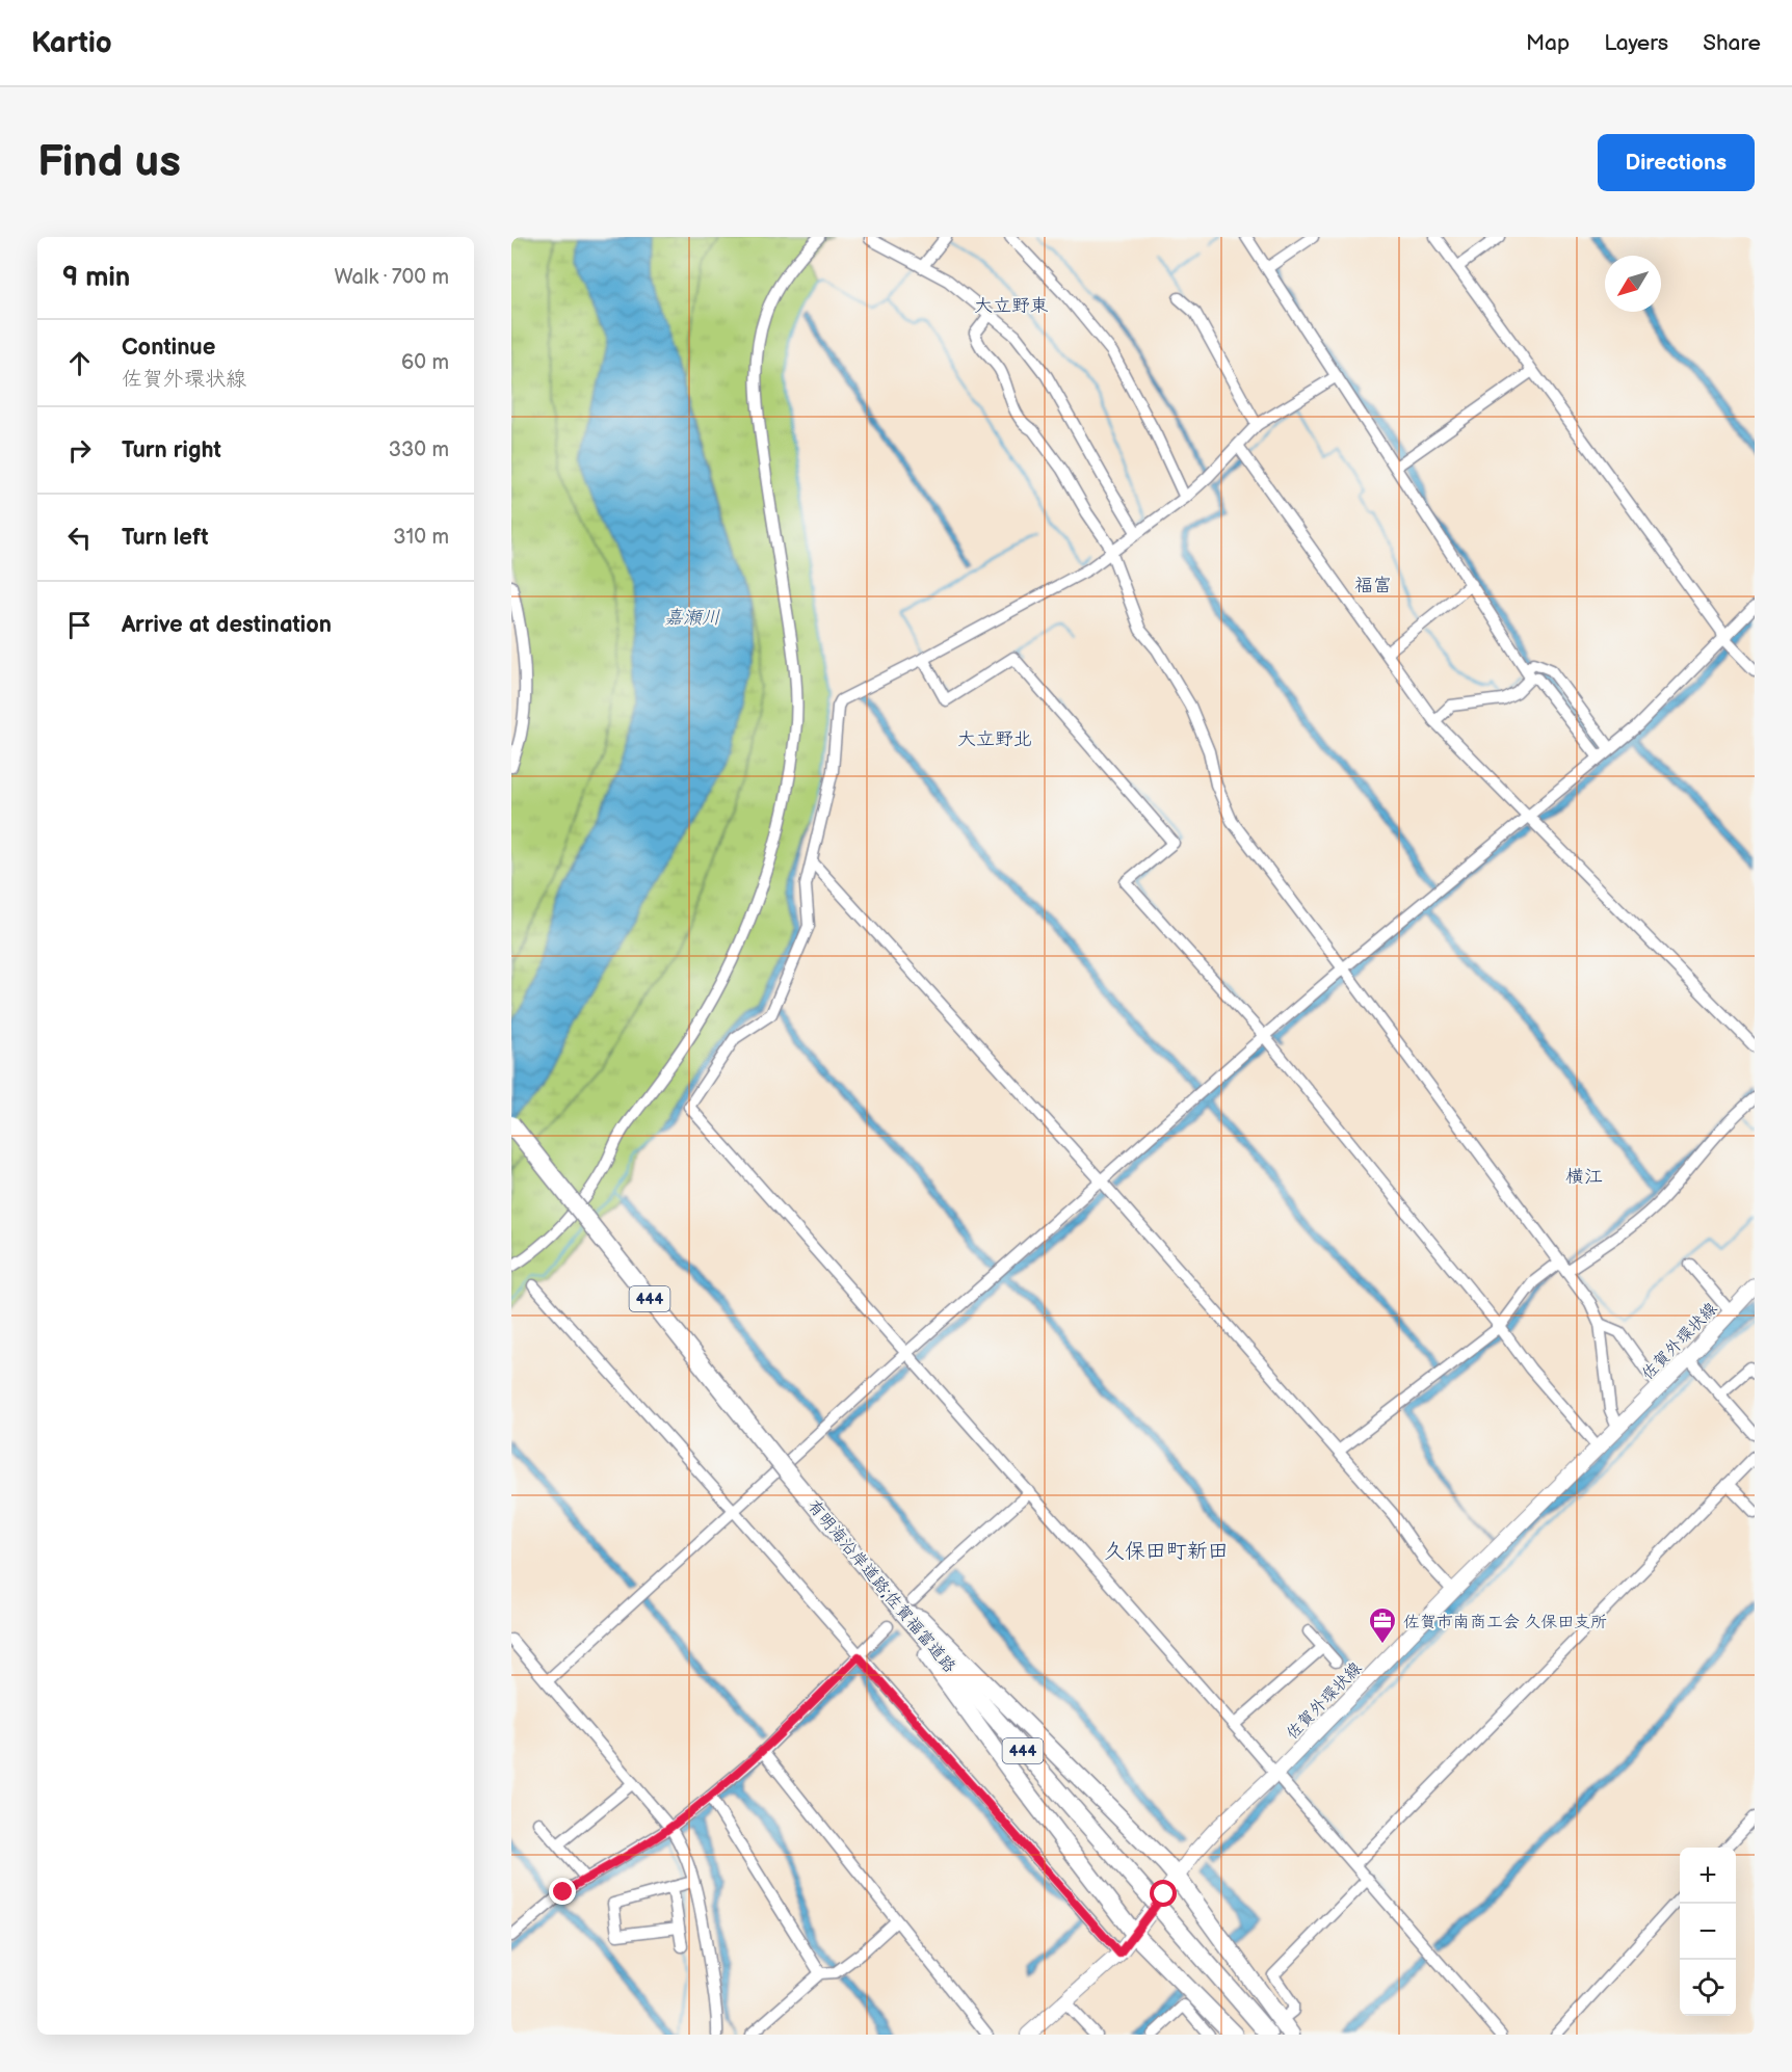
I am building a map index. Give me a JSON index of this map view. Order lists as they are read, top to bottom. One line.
{"streets":{"highway":["444","有明海沿岸道路;佐賀福富道路"],"main road":["佐賀外環状線"]},"districts":["大立野東","福富","大立野北","横江","久保田町新田"],"water":["嘉瀬川"],"places":{"office":["佐賀市南商工会 久保田支所"]},"north":"bottom left","page":{"header":"Kartio","nav":["Map","Layers","Share"],"buttons":"Directions","title":"Find us","heading":["9 min","Walk · 700 m"],"list":[["Continue","佐賀外環状線","60 m"],["Turn right","330 m"],["Turn left","310 m"],"Arrive at destination"],"map_buttons":["+","−"]}}
